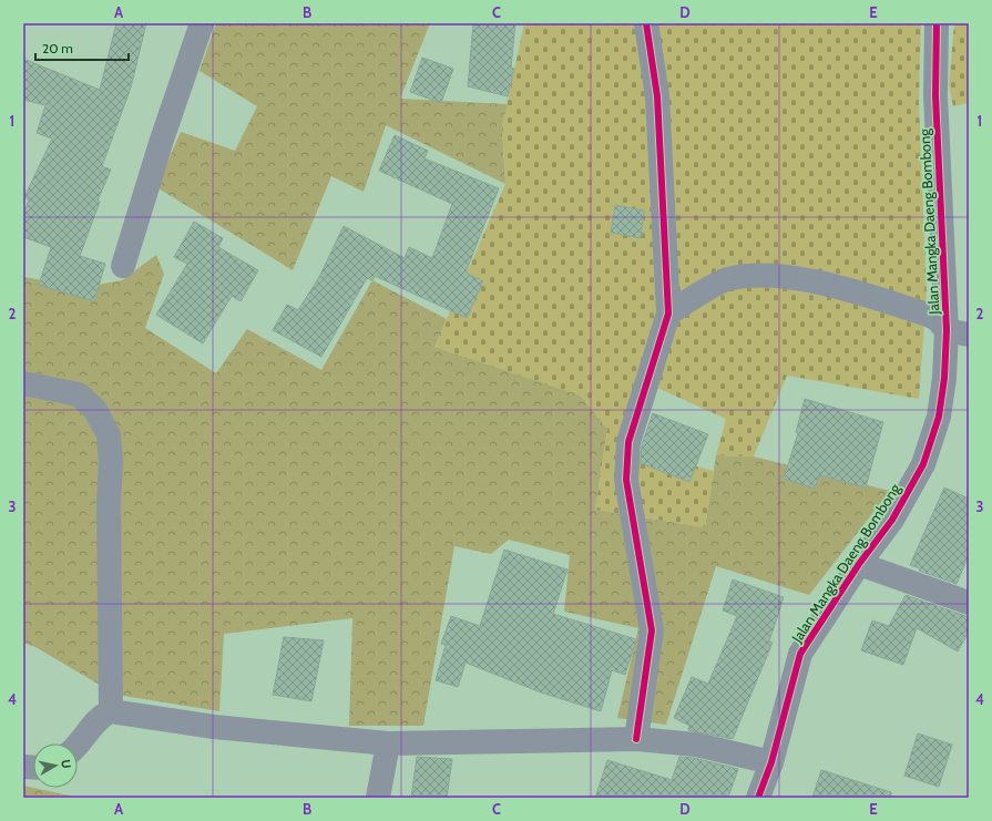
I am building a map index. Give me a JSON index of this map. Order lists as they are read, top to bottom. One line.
{"streets":{"street":["Jalan Mangka Daeng Bombong"]},"scale_bar":"20 m","north":"right","grid":{"columns":["A","B","C","D","E"],"rows":["1","2","3","4"]}}
